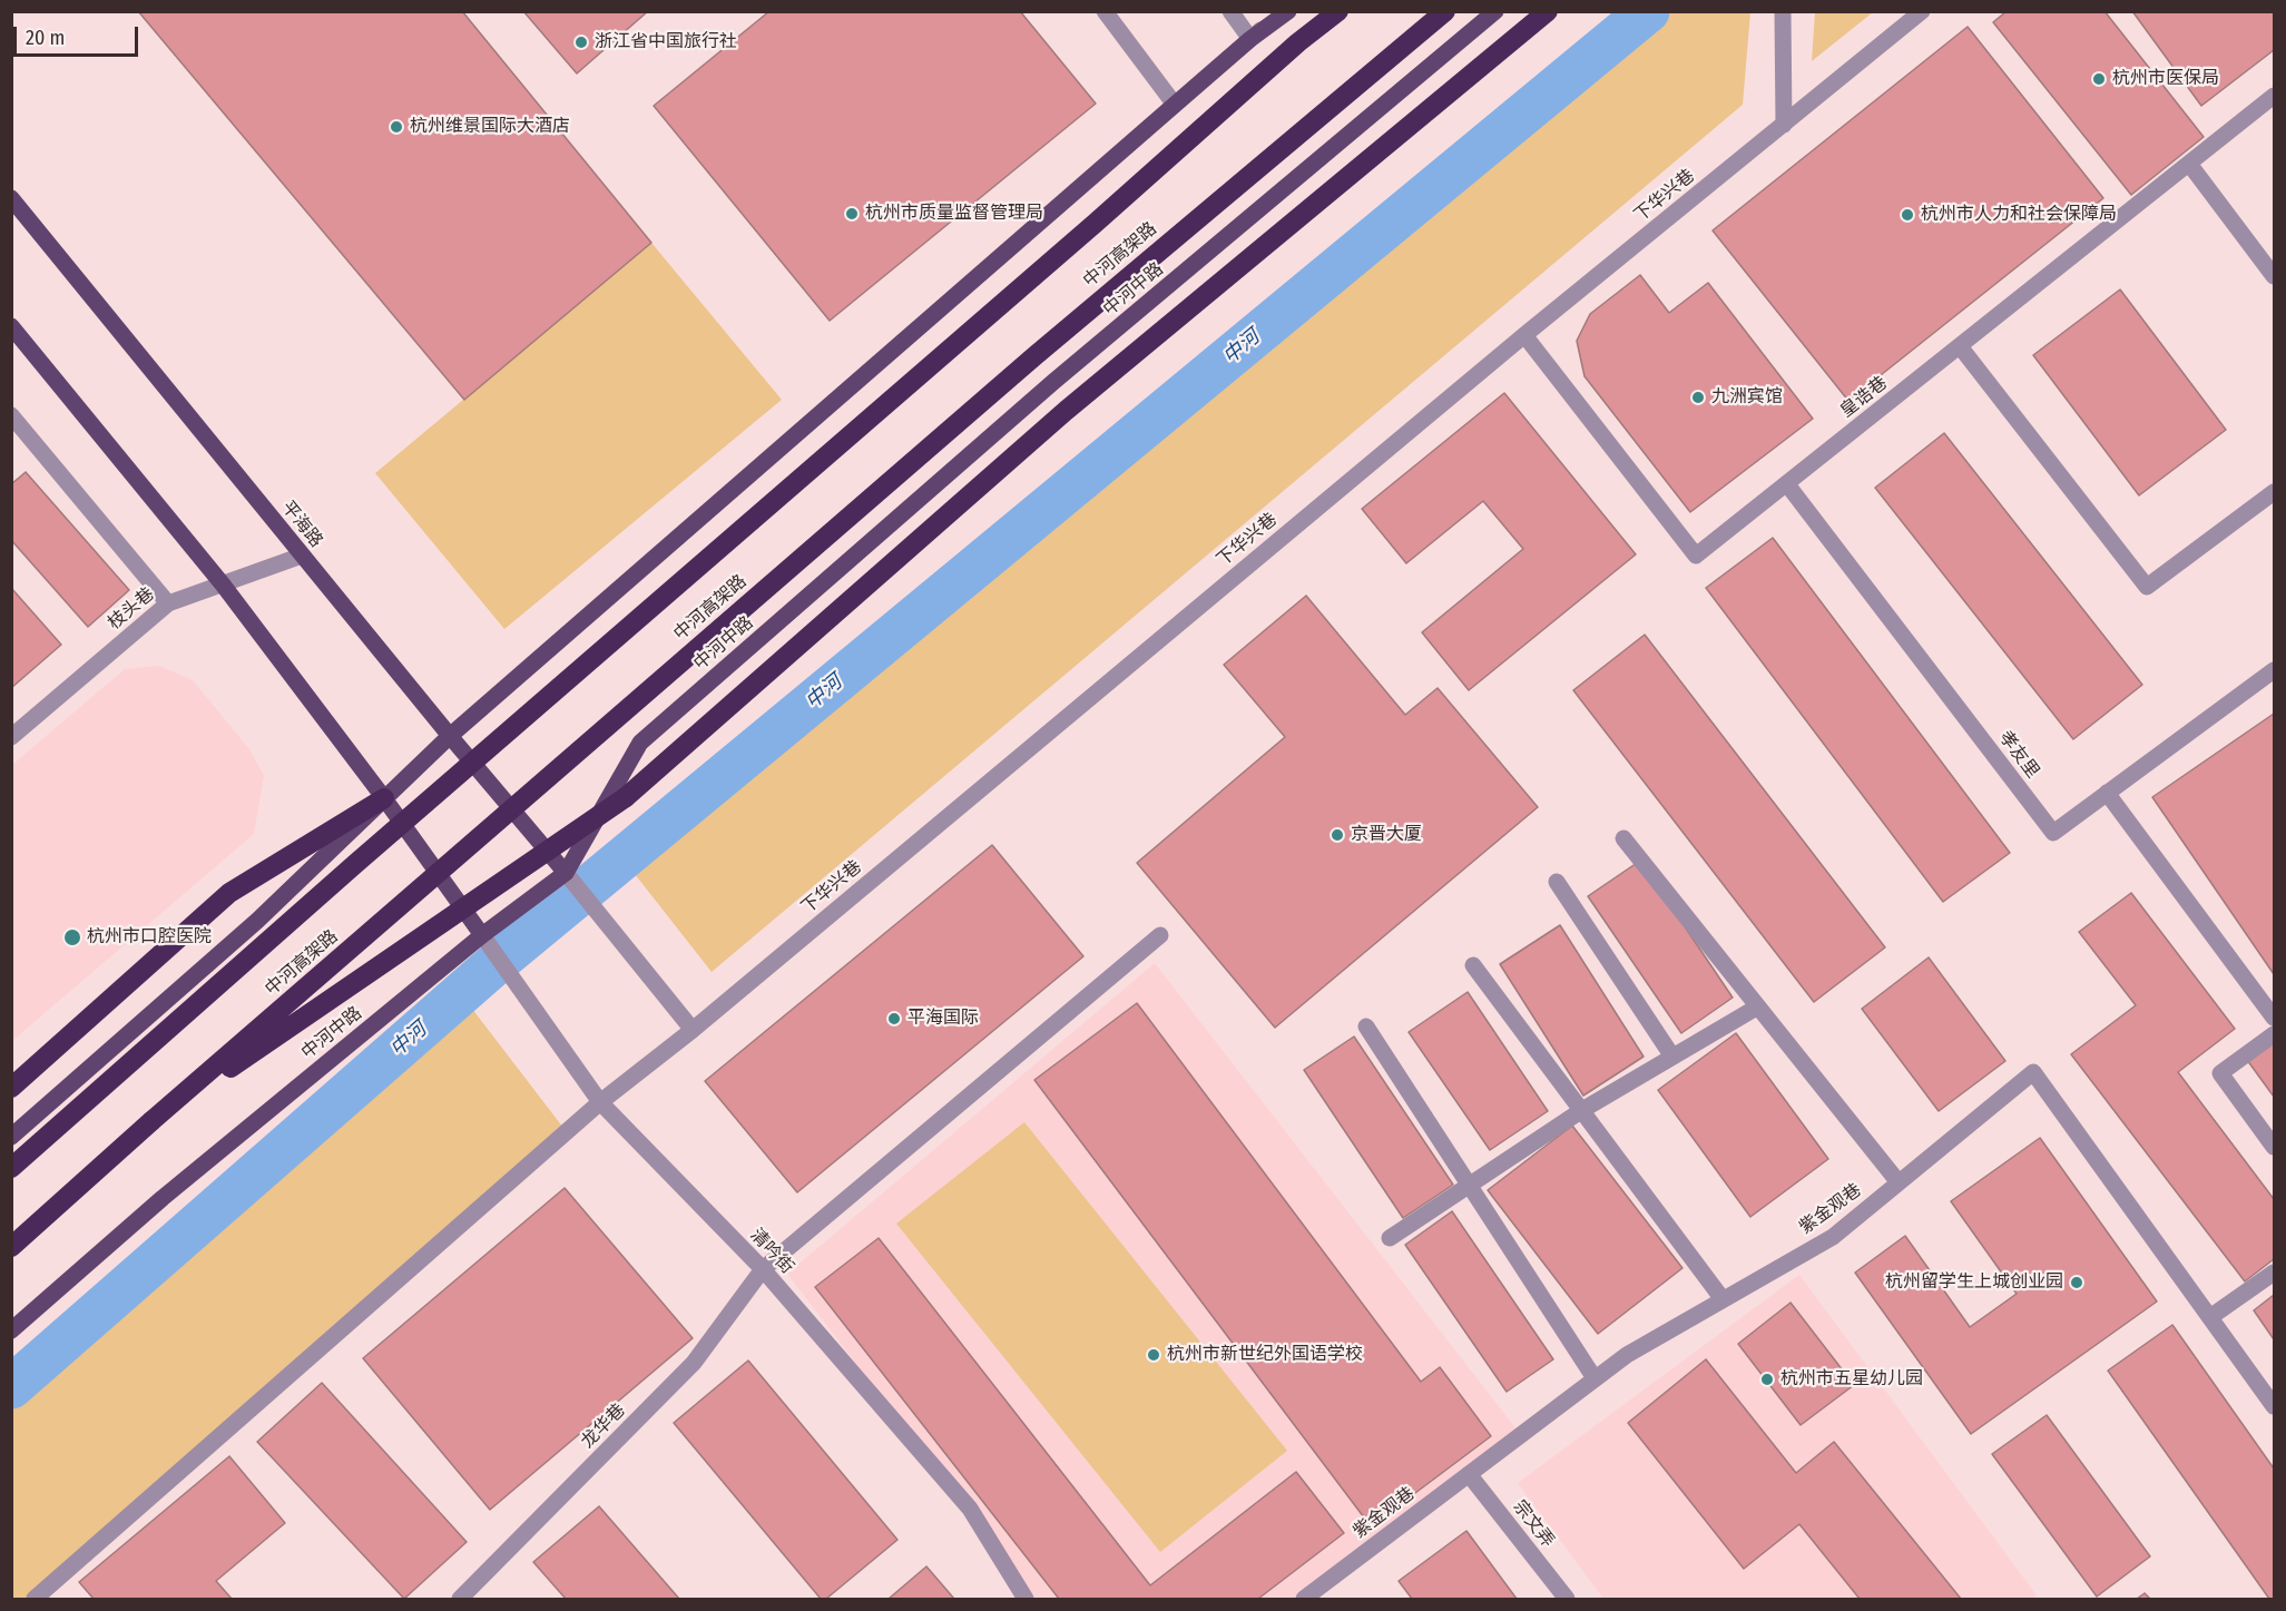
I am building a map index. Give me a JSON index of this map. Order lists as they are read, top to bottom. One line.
{"streets":{"highway":["中河高架路"],"main road":["中河中路","平海路"],"street":["下华兴巷","皇诰巷","枝头巷","孝友里","紫金观巷","清吟街","龙华巷","宗文弄"]},"crossings":[["下华兴巷","皇诰巷"],["下华兴巷","清吟街"],["中河中路","平海路"],["中河中路","清吟街"],["皇诰巷","孝友里"],["平海路","枝头巷"],["紫金观巷","宗文弄"],["清吟街","龙华巷"]],"water":["中河"],"places":["浙江省中国旅行社","杭州市医保局","杭州维景国际大酒店","杭州市质量监督管理局","杭州市人力和社会保障局","九洲宾馆","京晋大厦","杭州市口腔医院","平海国际","杭州留学生上城创业园","杭州市新世纪外国语学校","杭州市五星幼儿园"],"scale_bar":"20 m"}
